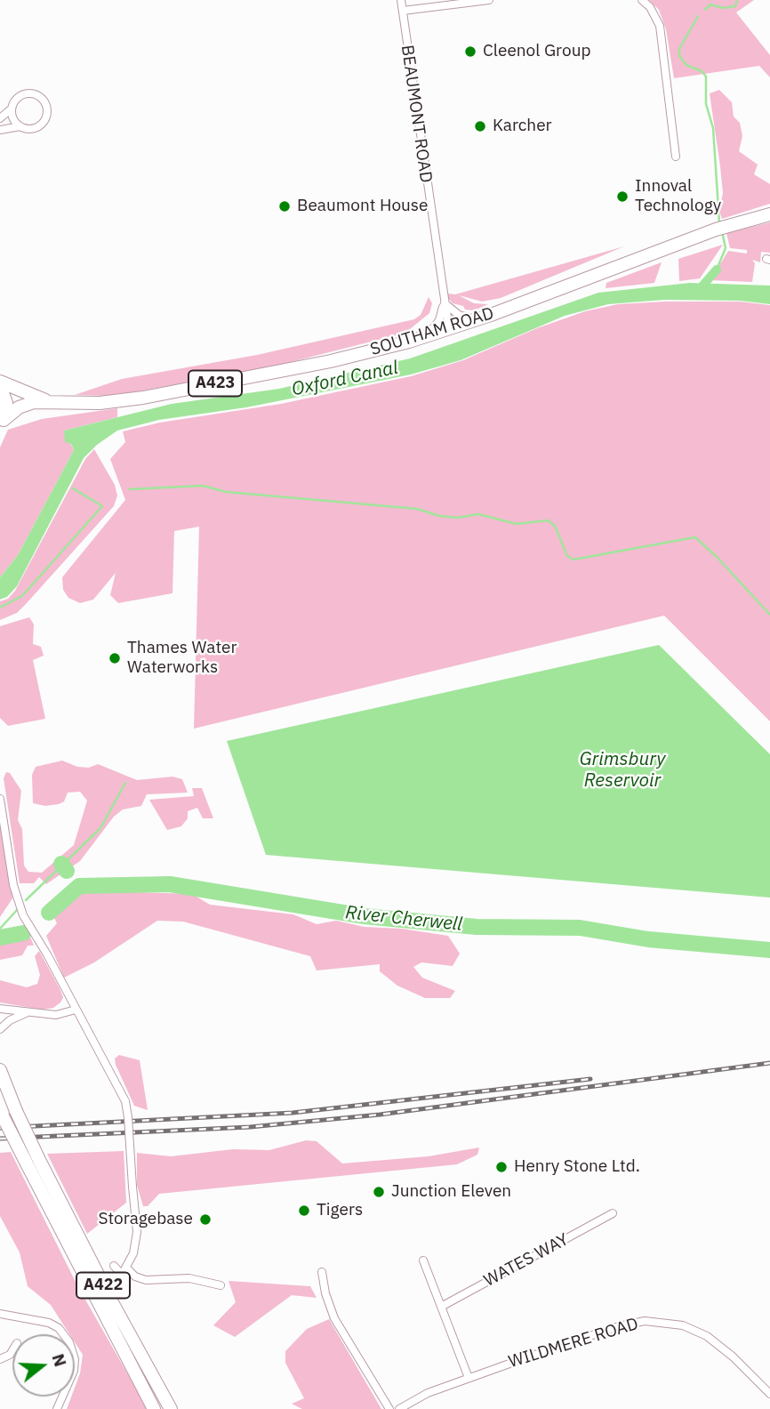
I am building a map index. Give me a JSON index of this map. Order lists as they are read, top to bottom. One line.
{"streets":{"highway":["SOUTHAM ROAD","A423","A422"],"street":["BEAUMONT ROAD","WATES WAY","WILDMERE ROAD"]},"crossings":[["BEAUMONT ROAD","SOUTHAM ROAD"]],"water":["Oxford Canal","Grimsbury Reservoir","River Cherwell"],"places":["Cleenol Group","Karcher","Innoval Technology","Beaumont House","Thames Water Waterworks","Henry Stone Ltd.","Junction Eleven","Tigers","Storagebase"],"north":"right"}
